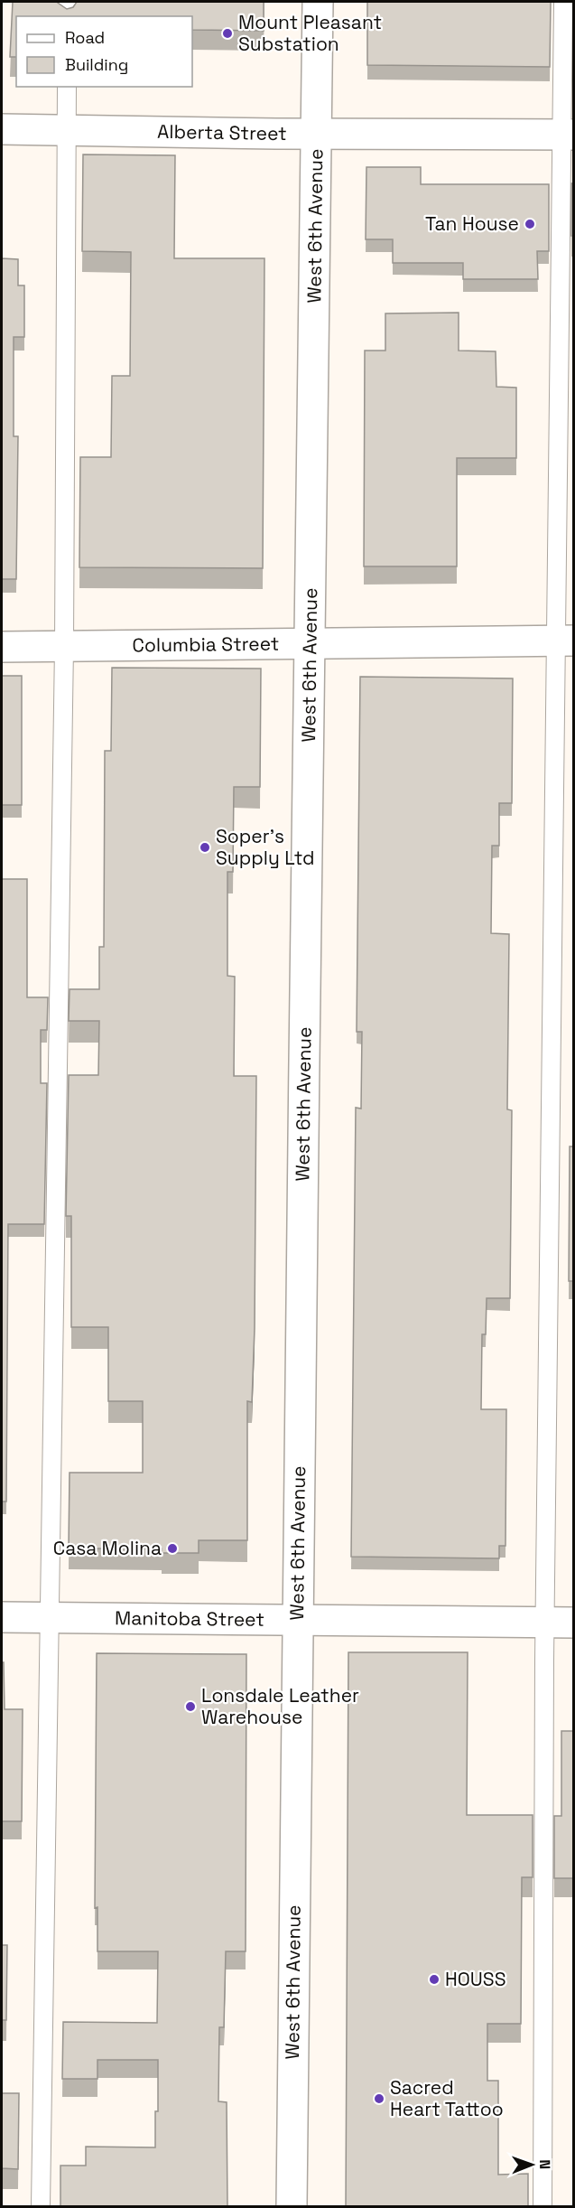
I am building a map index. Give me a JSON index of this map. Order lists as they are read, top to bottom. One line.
{"streets":{"street":["Alberta Street","West 6th Avenue","Columbia Street","Manitoba Street"]},"crossings":[["Alberta Street","West 6th Avenue"],["West 6th Avenue","Columbia Street"],["West 6th Avenue","Manitoba Street"]],"places":["Mount Pleasant Substation","Tan House","Soper's Supply Ltd","Casa Molina","Lonsdale Leather Warehouse","HOUSS","Sacred Heart Tattoo"],"legend":["Road","Building"],"north":"right"}
